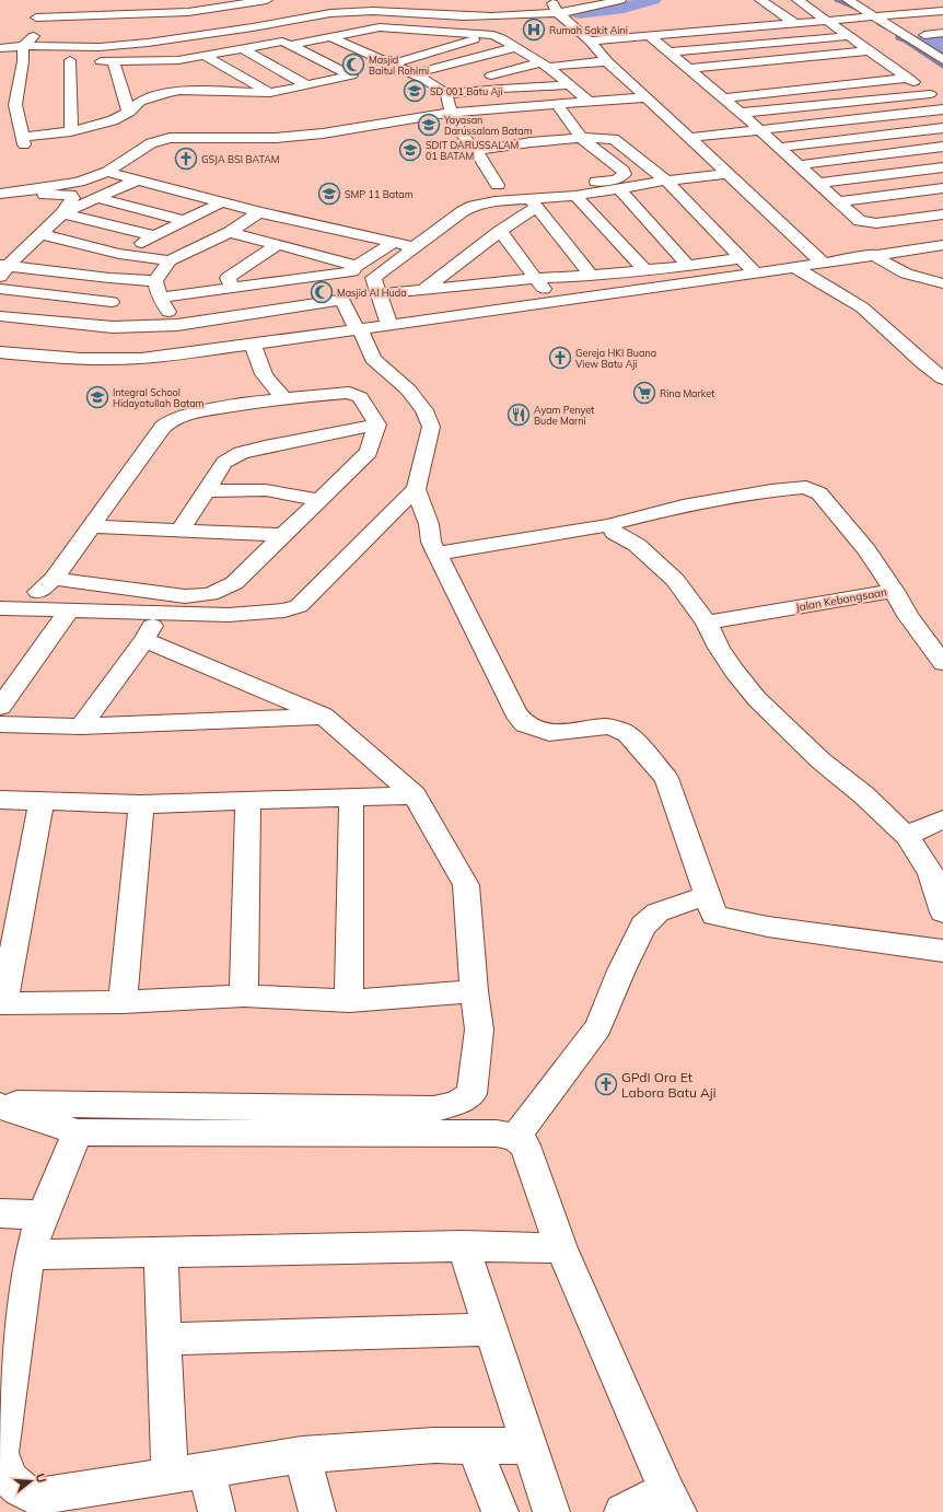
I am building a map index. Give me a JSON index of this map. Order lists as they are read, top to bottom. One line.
{"streets":{"street":["Jalan Kebangsaan"]},"places":{"hospital":["Rumah Sakit Aini"],"mosque":["Masjid Baitul Rohimi","Masjid Al Huda"],"school or university":["SD 001 Batu Aji","Yayasan Darussalam Batam","SDIT DARUSSALAM 01 BATAM","SMP 11 Batam","Integral School Hidayatullah Batam"],"church":["GSJA BSI BATAM","Gereja HKI Buana View Batu Aji","GPdI Ora Et Labora Batu Aji"],"supermarket":["Rina Market"],"restaurant":["Ayam Penyet Bude Marni"]},"north":"right"}
